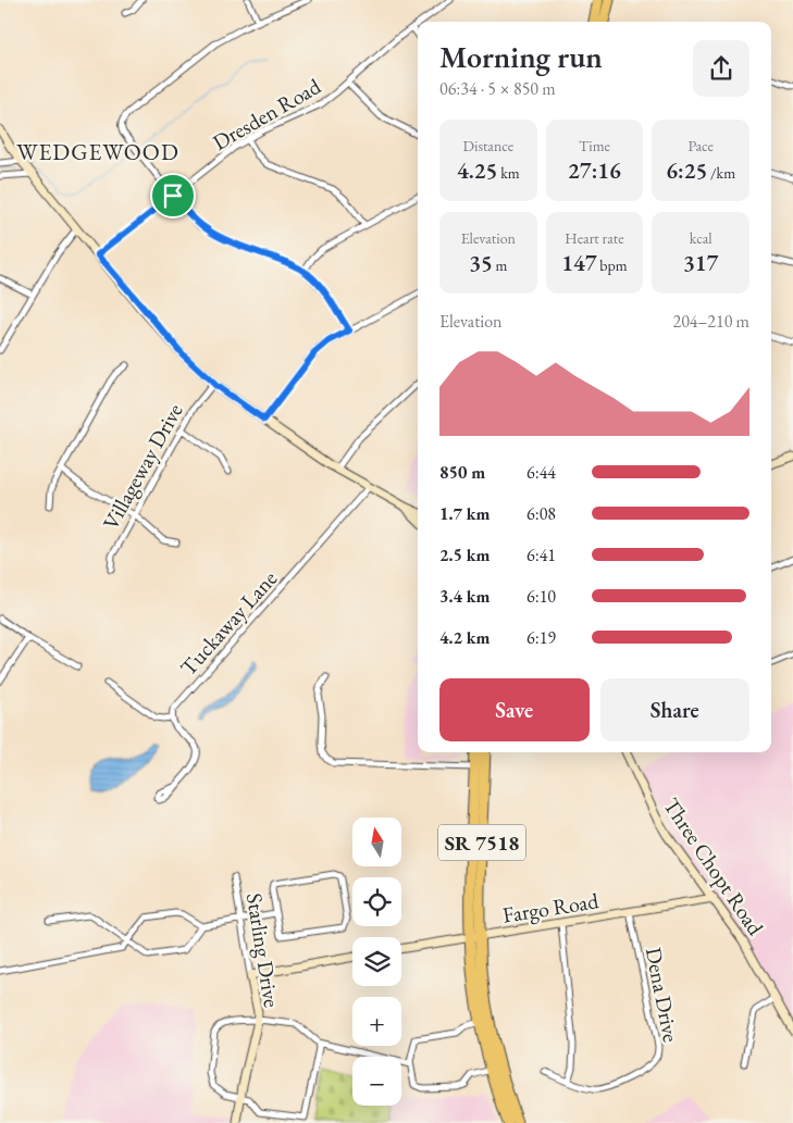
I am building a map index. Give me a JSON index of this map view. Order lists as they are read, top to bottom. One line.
{"streets":{"highway":["SR 7518"],"main road":["Three Chopt Road","Fargo Road","Starling Drive"],"street":["Dresden Road","Villageway Drive","Tuckaway Lane","Dena Drive"]},"crossings":[["SR 7518","Fargo Road"],["Three Chopt Road","Fargo Road"],["Fargo Road","Dena Drive"]],"districts":["WEDGEWOOD"],"north":"top","page":{"heading":["Morning run","06:34 · 5 × 850 m"],"stats":[["Distance","4.25 km"],["Time","27:16"],["Pace","6:25 /km"],["Elevation","35 m"],["Heart rate","147 bpm"],["kcal","317"]],"chart":["Elevation","204–210 m"],"list":[{"name":"850 m","note":"6:44"},{"name":"1.7 km","note":"6:08"},{"name":"2.5 km","note":"6:41"},{"name":"3.4 km","note":"6:10"},{"name":"4.2 km","note":"6:19"}],"buttons":["Save","Share"],"map_buttons":["+","−"]}}
